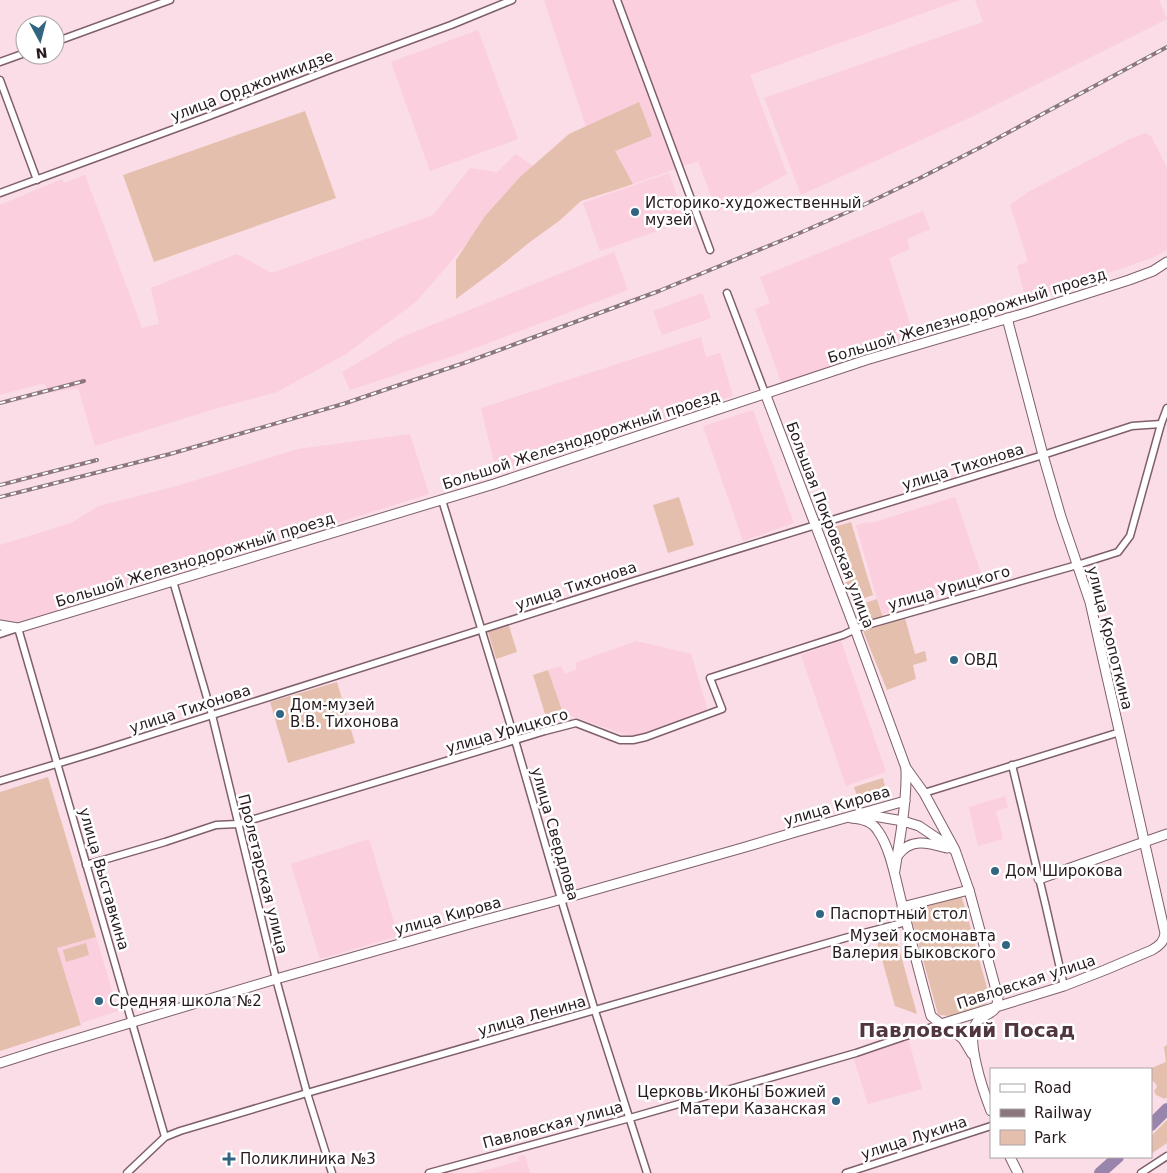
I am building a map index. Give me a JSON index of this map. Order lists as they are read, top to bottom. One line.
{"streets":{"main road":["Большой Железнодорожный проезд","Большая Покровская улица","улица Кропоткина","улица Кирова","Павловская улица"],"street":["улица Орджоникидзе","улица Тихонова","улица Урицкого","улица Свердлова","Пролетарская улица","улица Выставкина","улица Ленина","улица Лукина"]},"crossings":[["Большой Железнодорожный проезд","Большая Покровская улица"],["Большой Железнодорожный проезд","улица Кропоткина"],["Большой Железнодорожный проезд","улица Свердлова"],["Большой Железнодорожный проезд","Пролетарская улица"],["Большой Железнодорожный проезд","улица Выставкина"],["улица Тихонова","Большая Покровская улица"],["улица Тихонова","улица Урицкого"],["улица Тихонова","улица Кропоткина"],["улица Тихонова","улица Свердлова"],["улица Тихонова","Пролетарская улица"],["улица Тихонова","улица Выставкина"],["Большая Покровская улица","улица Урицкого"],["улица Урицкого","улица Кропоткина"],["улица Урицкого","улица Свердлова"],["улица Урицкого","Пролетарская улица"],["улица Урицкого","улица Выставкина"],["улица Кропоткина","Павловская улица"],["улица Кирова","улица Свердлова"],["улица Кирова","Пролетарская улица"],["улица Кирова","улица Выставкина"],["улица Свердлова","Павловская улица"],["улица Свердлова","улица Ленина"],["Пролетарская улица","улица Ленина"],["улица Выставкина","улица Ленина"]],"districts":["Павловский Посад"],"places":{"other":["Историко-художественный музей","ОВД","Дом-музей В.В. Тихонова","Дом Широкова","Паспортный стол","Музей космонавта Валерия Быковского","Средняя школа №2","Церковь Иконы Божией Матери Казанская"],"health":["Поликлиника №3"]},"legend":["Road","Railway","Park"],"north":"bottom"}
